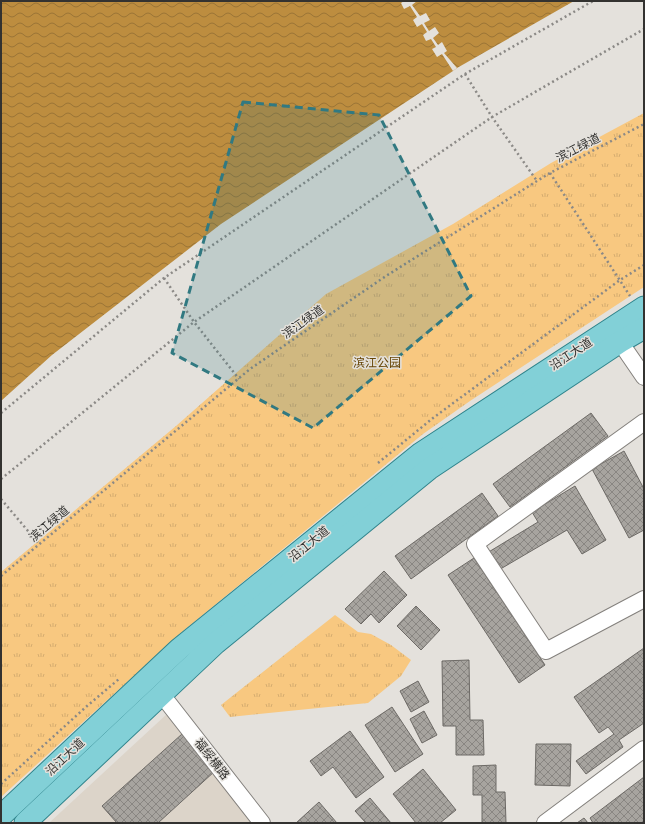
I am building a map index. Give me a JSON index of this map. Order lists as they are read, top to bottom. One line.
{"streets":{"main road":["沿江大道"],"street":["福绥横路"],"path":["滨江绿道"]},"crossings":[["沿江大道","福绥横路"]],"parks":["滨江公园"]}
